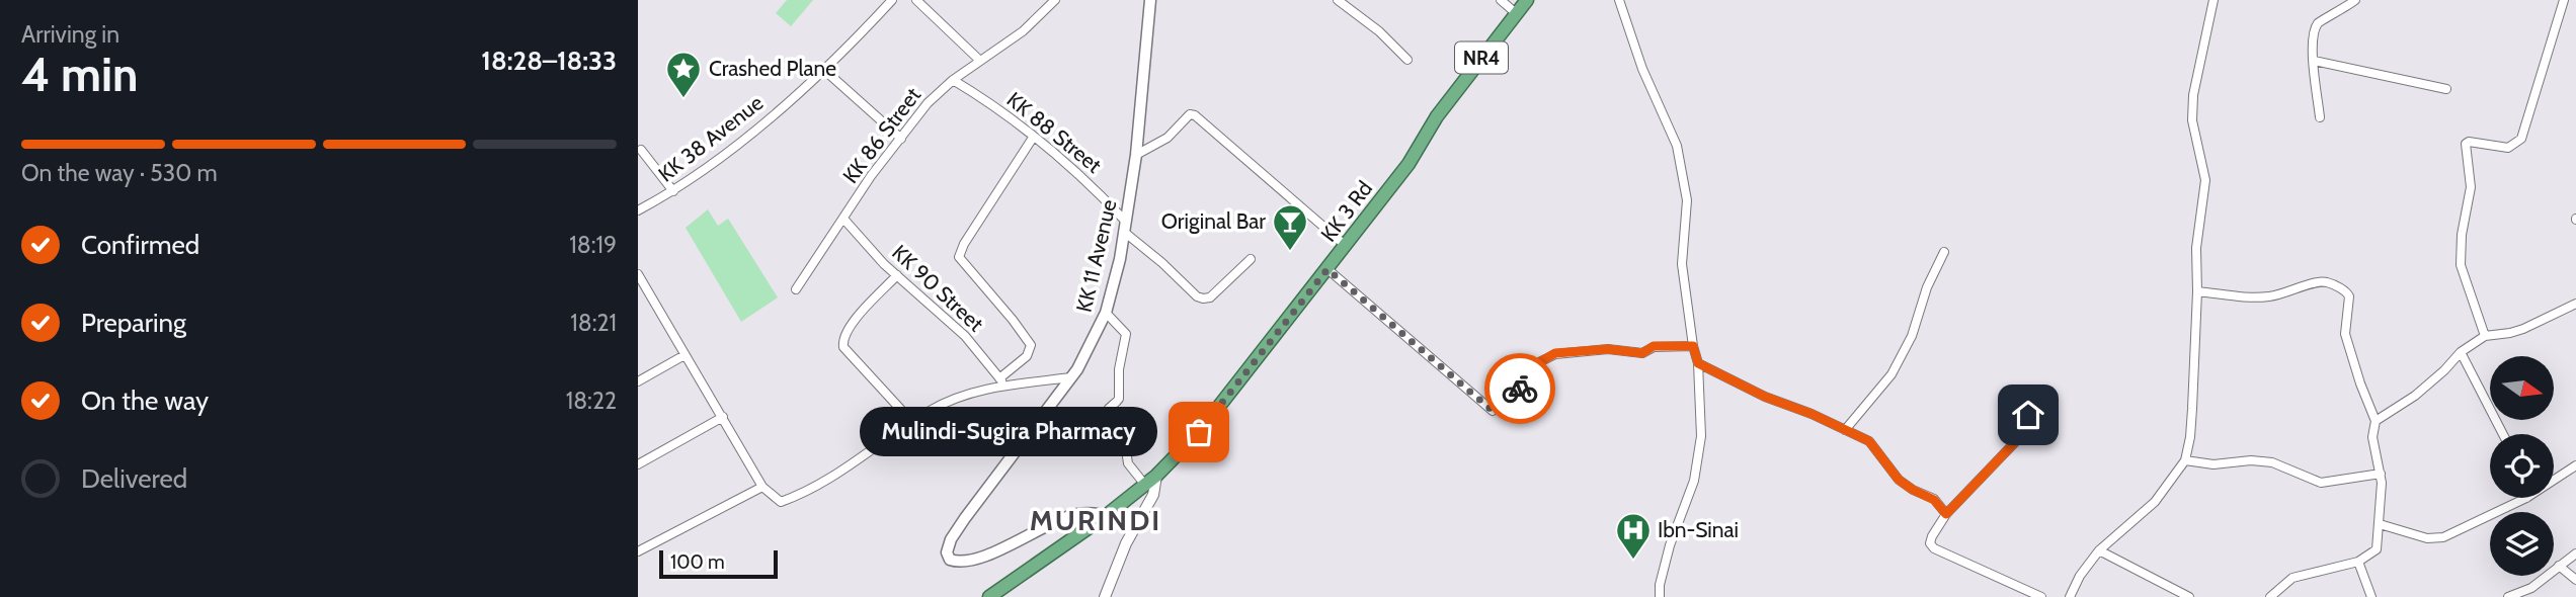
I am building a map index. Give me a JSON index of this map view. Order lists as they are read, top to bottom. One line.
{"streets":{"highway":["NR4","KK 3 Rd"],"main road":["KK 11 Avenue"],"street":["KK 88 Street","KK 86 Street","KK 38 Avenue","KK 90 Street"]},"crossings":[["KK 88 Street","KK 86 Street"],["KK 88 Street","KK 11 Avenue"],["KK 86 Street","KK 90 Street"],["KK 3 Rd","KK 11 Avenue"]],"districts":["MURINDI"],"places":{"place":["Crashed Plane"],"bar":["Original Bar"],"other":["Mulindi-Sugira Pharmacy"],"hospital":["Ibn-Sinai"]},"scale_bar":"100 m","north":"right","page":{"heading":["4 min","Arriving in","18:28–18:33"],"bar":"On the way · 530 m","list":[["Confirmed","18:19"],["Preparing","18:21"],["On the way","18:22"],"Delivered"],"bubble":"Mulindi-Sugira Pharmacy","scale":"100 m"}}
